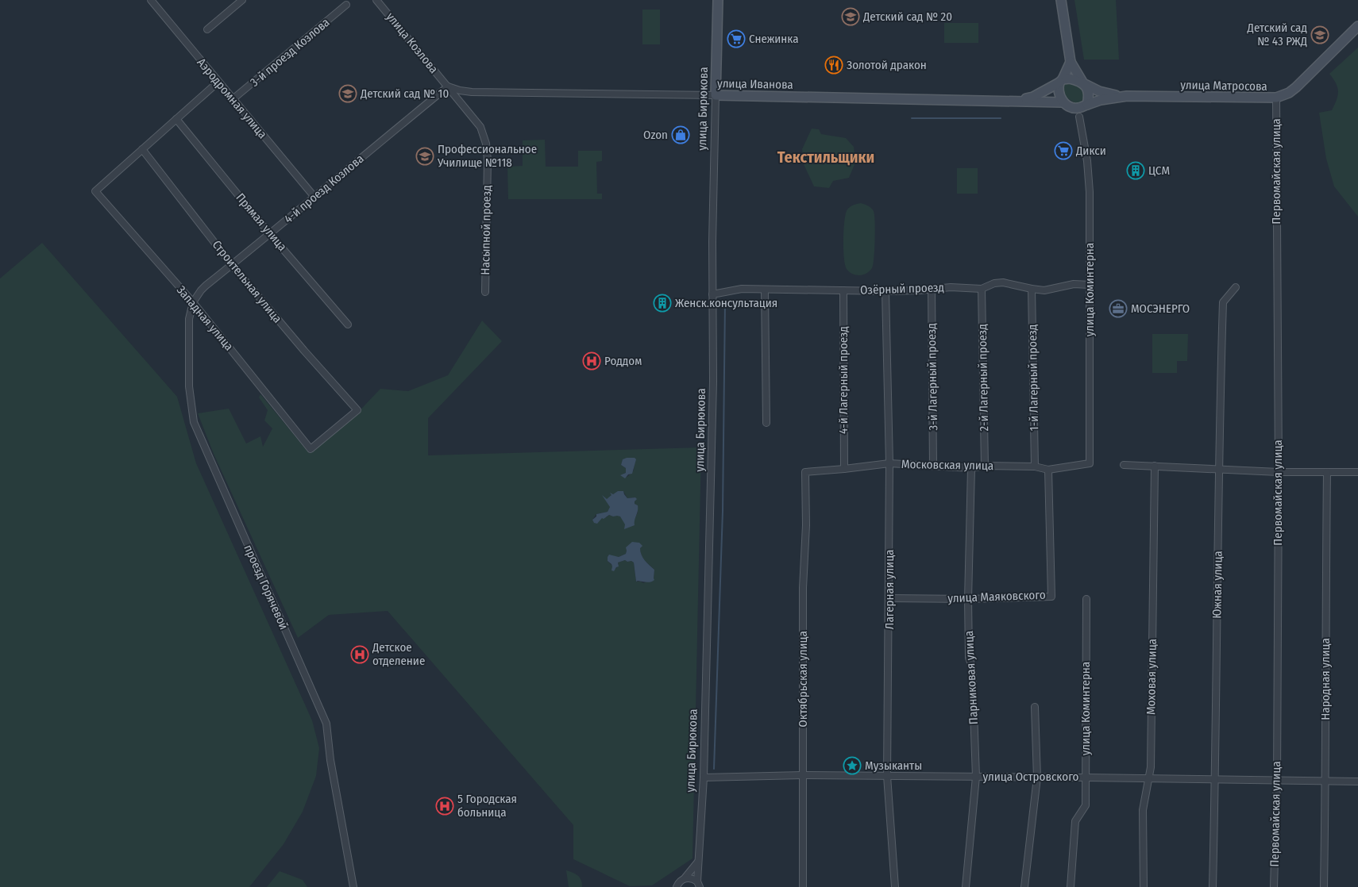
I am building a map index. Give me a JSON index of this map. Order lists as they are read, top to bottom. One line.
{"streets":{"street":["улица Козлова","3-й проезд Козлова","улица Иванова","улица Матросова","Аэродромная улица","улица Бирюкова","Первомайская улица","4-й проезд Козлова","Прямая улица","Насыпной проезд","Строительная улица","Озёрный проезд","улица Коминтерна","Западная улица","3-й Лагерный проезд","2-й Лагерный проезд","1-й Лагерный проезд","4-й Лагерный проезд","Московская улица","Южная улица","проезд Горячевой","Лагерная улица","улица Маяковского","Моховая улица","Парниковая улица","Октябрьская улица","Народная улица","улица Островского"]},"crossings":[["улица Козлова","улица Иванова"],["улица Козлова","4-й проезд Козлова"],["улица Козлова","Насыпной проезд"],["3-й проезд Козлова","Аэродромная улица"],["улица Иванова","улица Матросова"],["улица Иванова","улица Бирюкова"],["улица Иванова","4-й проезд Козлова"],["улица Иванова","Насыпной проезд"],["улица Матросова","Первомайская улица"],["Аэродромная улица","4-й проезд Козлова"],["улица Бирюкова","Озёрный проезд"],["улица Бирюкова","улица Островского"],["Первомайская улица","улица Островского"],["4-й проезд Козлова","Прямая улица"],["4-й проезд Козлова","Насыпной проезд"],["4-й проезд Козлова","Строительная улица"],["4-й проезд Козлова","проезд Горячевой"],["Строительная улица","Западная улица"],["Озёрный проезд","улица Коминтерна"],["Озёрный проезд","3-й Лагерный проезд"],["Озёрный проезд","2-й Лагерный проезд"],["Озёрный проезд","1-й Лагерный проезд"],["Озёрный проезд","4-й Лагерный проезд"],["Озёрный проезд","Лагерная улица"],["улица Коминтерна","Московская улица"],["улица Коминтерна","улица Островского"],["Западная улица","проезд Горячевой"],["3-й Лагерный проезд","Московская улица"],["2-й Лагерный проезд","Московская улица"],["1-й Лагерный проезд","Московская улица"],["4-й Лагерный проезд","Московская улица"],["Московская улица","Лагерная улица"],["Московская улица","улица Маяковского"],["Московская улица","Парниковая улица"],["Московская улица","Октябрьская улица"],["Южная улица","улица Островского"],["Лагерная улица","улица Маяковского"],["Лагерная улица","улица Островского"],["улица Маяковского","Парниковая улица"],["Моховая улица","улица Островского"],["Парниковая улица","улица Островского"],["Октябрьская улица","улица Островского"],["Народная улица","улица Островского"]],"districts":["Текстильщики"],"places":{"school or university":["Детский сад № 20","Детский сад № 43 РЖД","Детский сад № 10","Профессиональное Училище №118"],"supermarket":["Снежинка","Дикси"],"restaurant":["Золотой дракон"],"shop":["Ozon"],"building":["ЦСМ","Женск.консультация"],"office":["МОСЭНЕРГО"],"hospital":["Роддом","Детское отделение","5 Городская больница"],"place":["Музыканты"]}}
